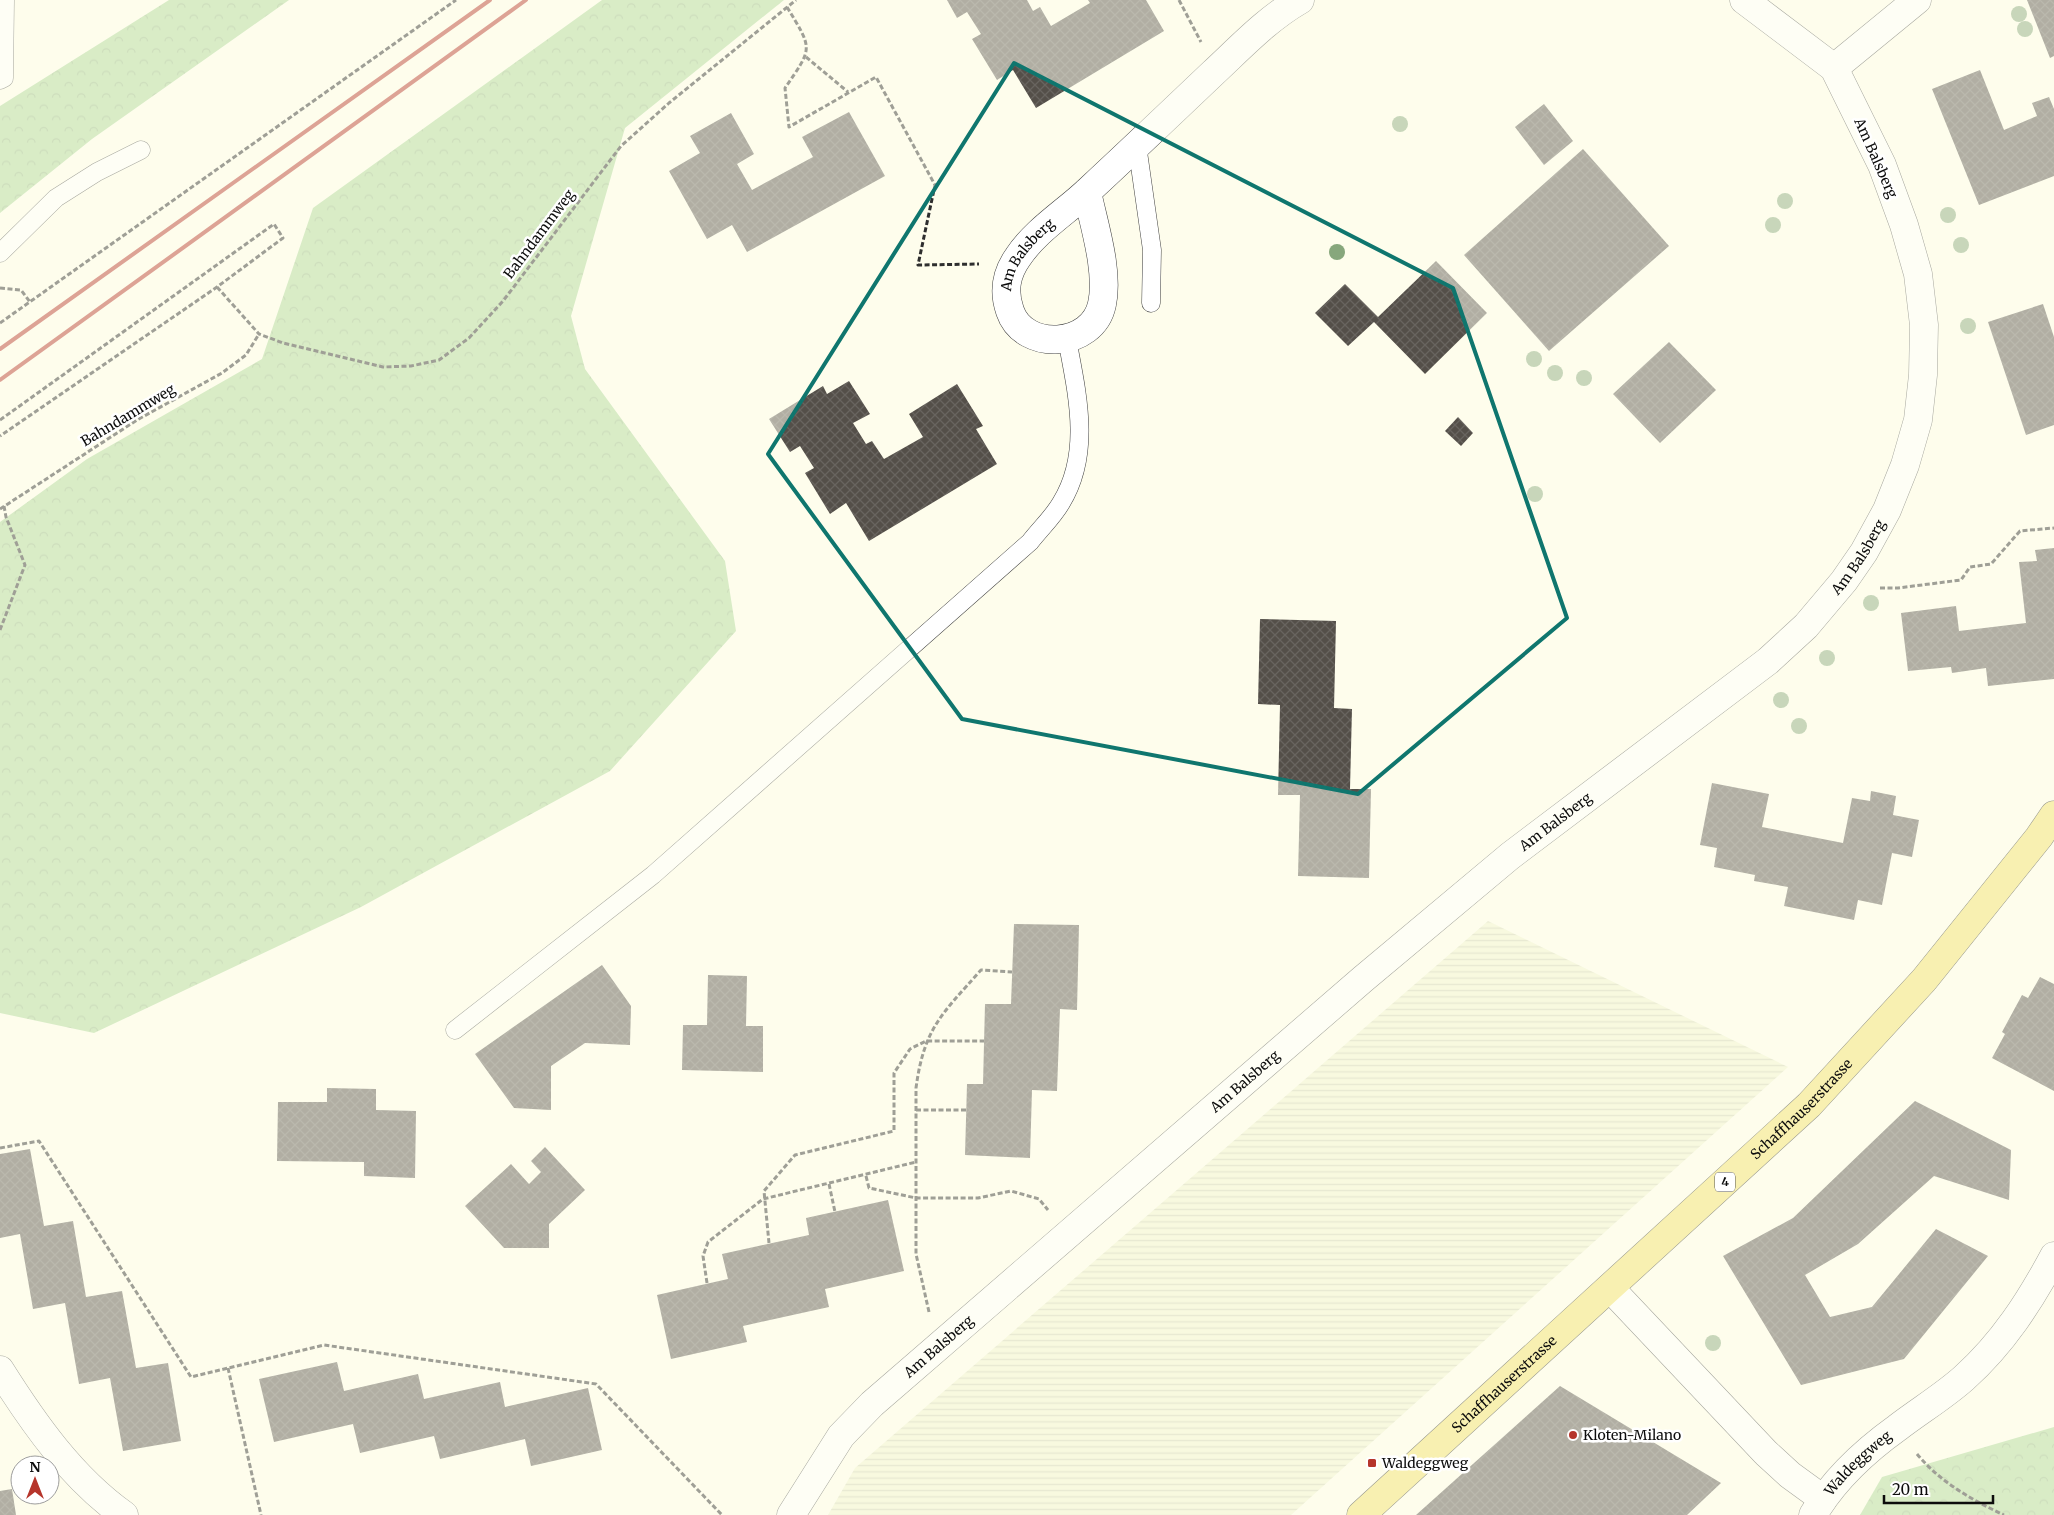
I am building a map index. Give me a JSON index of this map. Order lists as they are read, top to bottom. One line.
{"streets":{"main road":["Schaffhauserstrasse","4"],"street":["Am Balsberg","Waldeggweg"],"path":["Bahndammweg"]},"crossings":[["Schaffhauserstrasse","Waldeggweg"]],"places":{"other":["Kloten-Milano"],"transit":["Waldeggweg"]},"scale_bar":"20 m","north":"top"}
